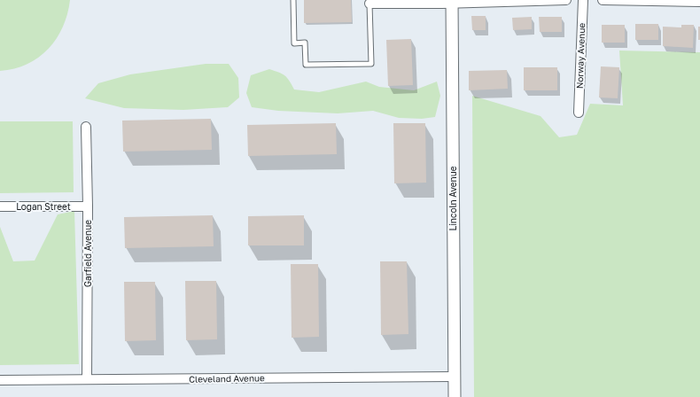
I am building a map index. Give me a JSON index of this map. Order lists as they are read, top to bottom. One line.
{"streets":{"street":["Norway Avenue","Lincoln Avenue","Logan Street","Garfield Avenue","Cleveland Avenue"]},"crossings":[["Lincoln Avenue","Cleveland Avenue"],["Logan Street","Garfield Avenue"],["Garfield Avenue","Cleveland Avenue"]]}
